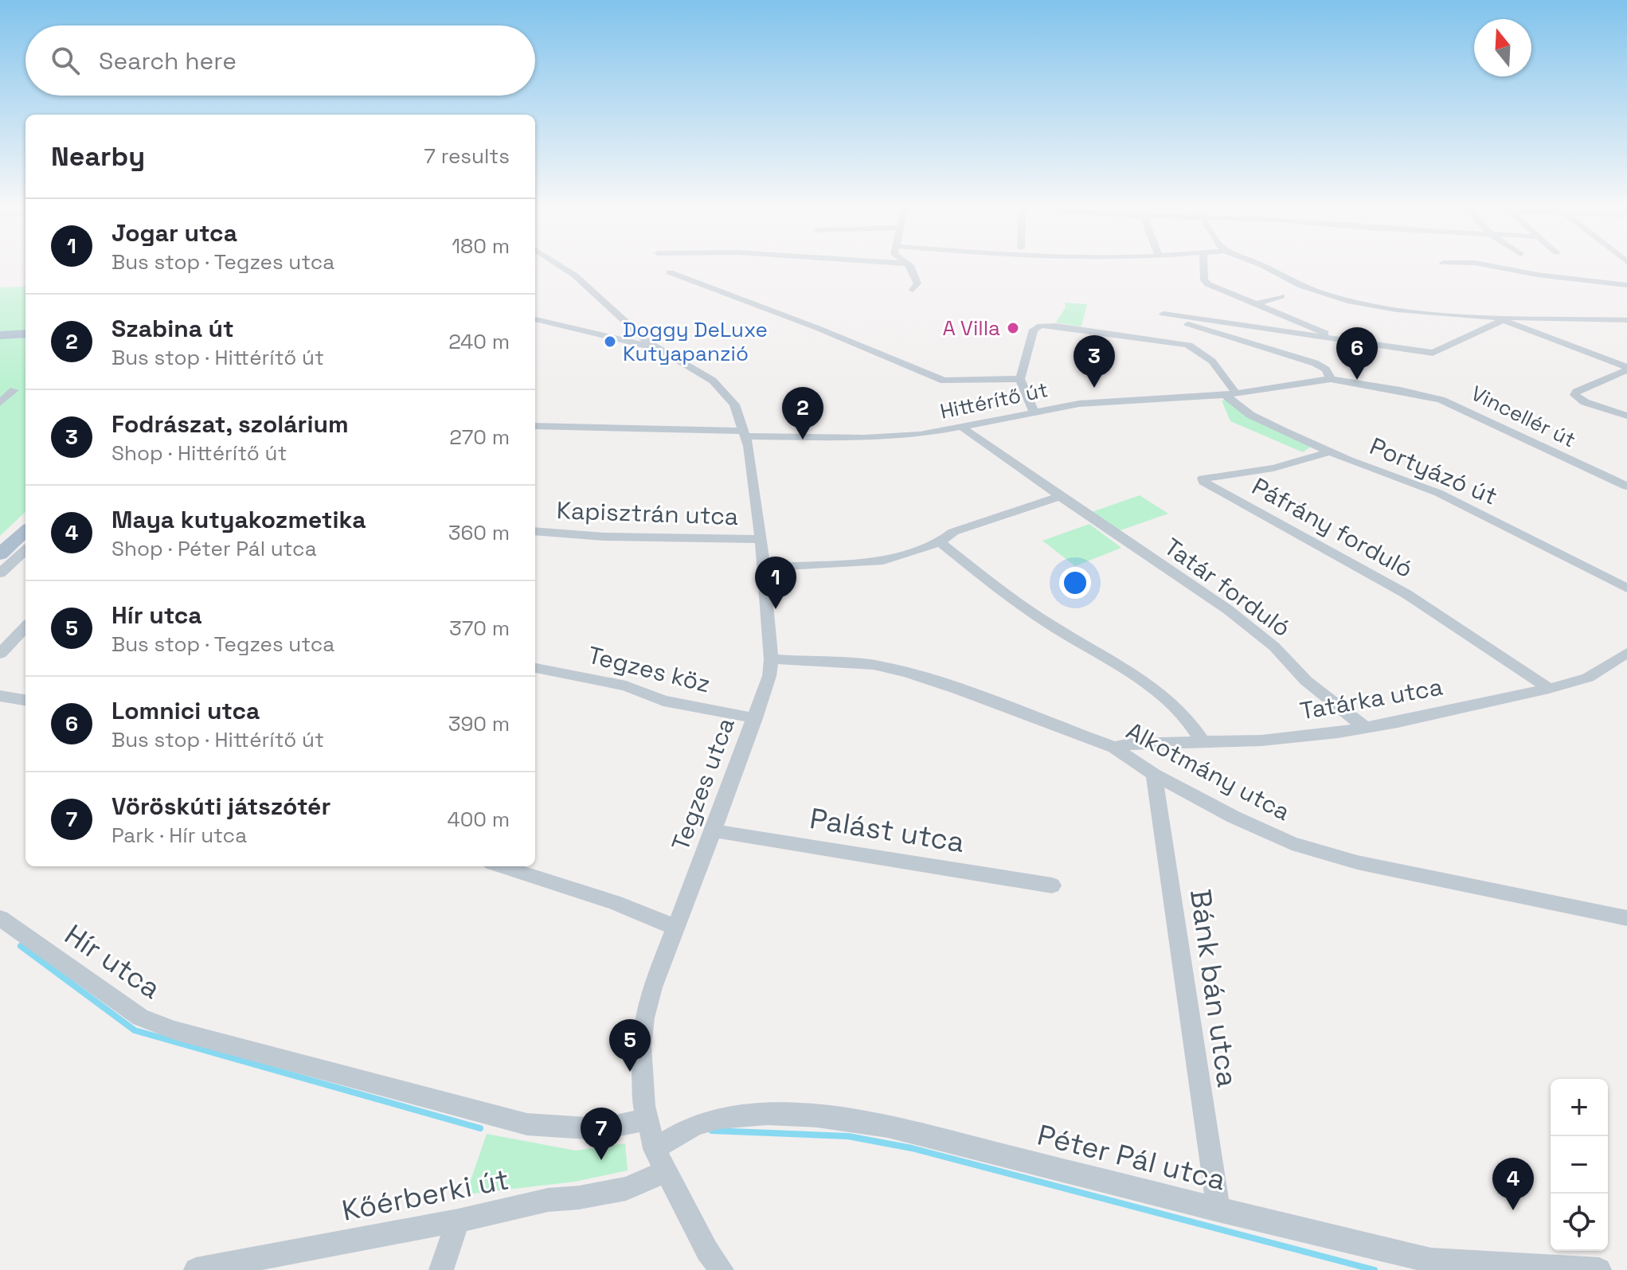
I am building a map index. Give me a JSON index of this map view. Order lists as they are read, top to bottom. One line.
{"streets":{"street":["Hittérítő út","Vincellér út","Portyázó út","Kapisztrán utca","Páfrány forduló","Tatár forduló","Tegzes köz","Tatárka utca","Alkotmány utca","Tegzes utca","Palást utca","Hír utca","Bánk bán utca","Péter Pál utca","Kőérberki út"]},"crossings":[["Hittérítő út","Vincellér út"],["Hittérítő út","Portyázó út"],["Hittérítő út","Tatár forduló"],["Hittérítő út","Tegzes utca"],["Portyázó út","Páfrány forduló"],["Kapisztrán utca","Tegzes utca"],["Páfrány forduló","Tatárka utca"],["Tatár forduló","Tatárka utca"],["Tegzes köz","Tegzes utca"],["Tatárka utca","Alkotmány utca"],["Alkotmány utca","Tegzes utca"],["Alkotmány utca","Bánk bán utca"],["Tegzes utca","Palást utca"],["Tegzes utca","Hír utca"],["Tegzes utca","Péter Pál utca"],["Tegzes utca","Kőérberki út"],["Bánk bán utca","Péter Pál utca"]],"places":["A Villa","Doggy DeLuxe Kutyapanzió"],"north":"top","page":{"search":"Search here","heading":["Nearby","7 results"],"list":[{"mark":"1","name":"Jogar utca","note":"Bus stop · Tegzes utca","value":"180 m"},{"mark":"2","name":"Szabina út","note":"Bus stop · Hittérítő út","value":"240 m"},{"mark":"3","name":"Fodrászat, szolárium","note":"Shop · Hittérítő út","value":"270 m"},{"mark":"4","name":"Maya kutyakozmetika","note":"Shop · Péter Pál utca","value":"360 m"},{"mark":"5","name":"Hír utca","note":"Bus stop · Tegzes utca","value":"370 m"},{"mark":"6","name":"Lomnici utca","note":"Bus stop · Hittérítő út","value":"390 m"},{"mark":"7","name":"Vöröskúti játszótér","note":"Park · Hír utca","value":"400 m"}],"pins":["6","3","2","1","5","7","4"],"map_buttons":["+","−"]}}
